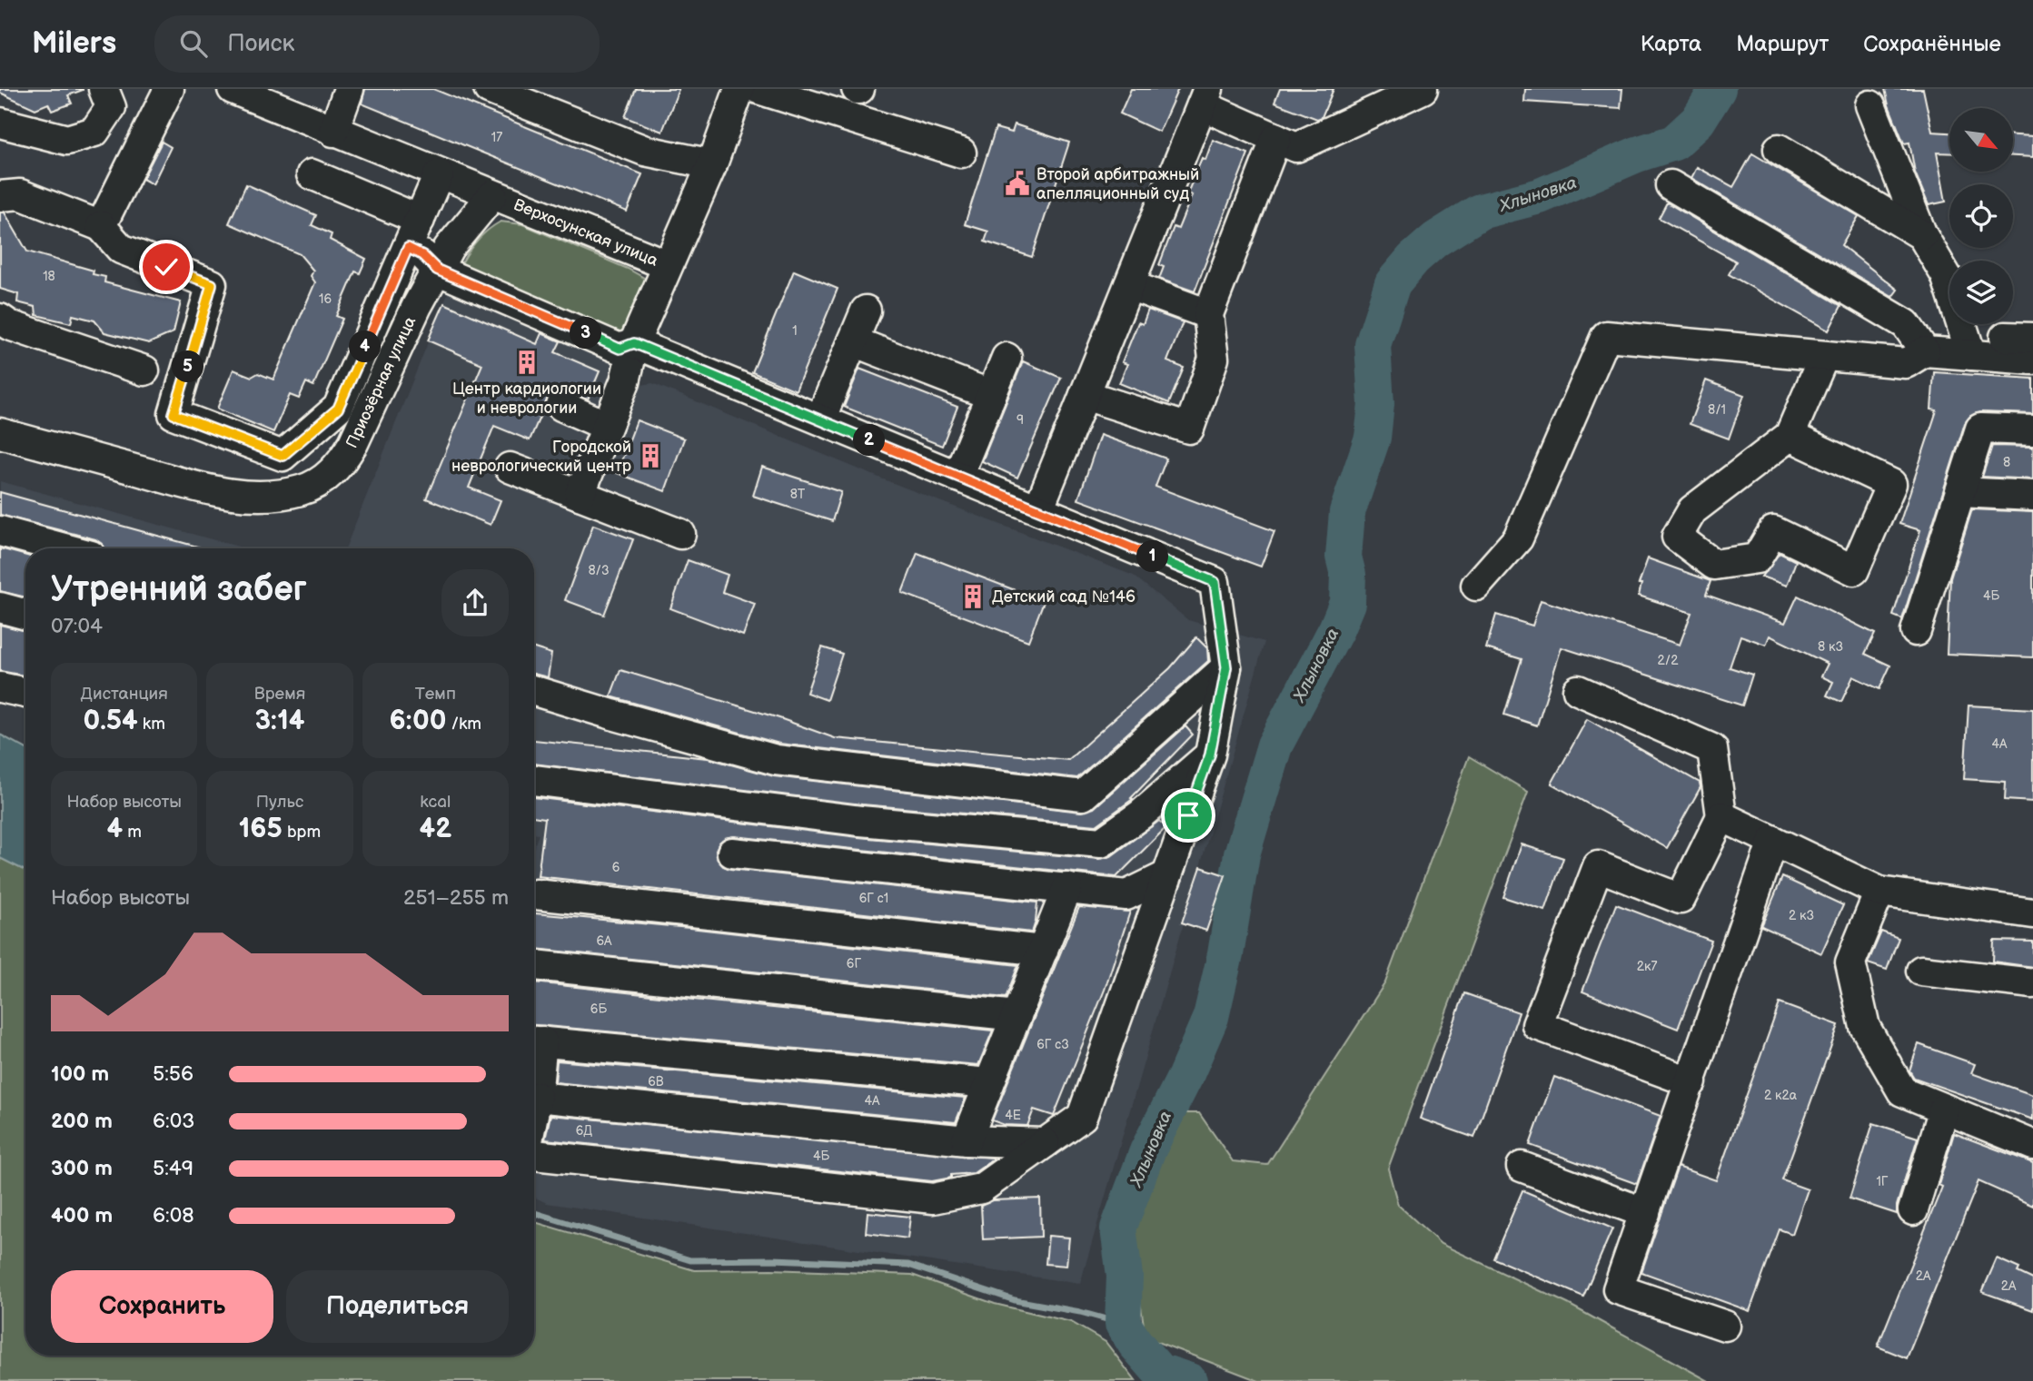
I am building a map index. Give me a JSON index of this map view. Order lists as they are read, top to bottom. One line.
{"streets":{"street":["Верхосунская улица","Приозёрная улица"]},"crossings":[["Верхосунская улица","Приозёрная улица"]],"water":["Хлыновка"],"places":{"public building":["Второй арбитражный апелляционный суд"],"building":["Центр кардиологии и неврологии","Городской неврологический центр","Детский сад №146"]},"house_numbers":["17","18","16","1","8/1","9","8","8Т","8/3","4Б","8 к3","2/2","4А","6","6Г с1","2 к3","6А","6Г","2к7","6Б","6Г с3","6В","2 к2а","4А","4Е","6Д","4Б","1Г","2А","2А"],"north":"bottom right","page":{"header":"Milers","search":"Поиск","nav":["Карта","Маршрут","Сохранённые"],"pins":["3","4","5","2","1"],"heading":["Утренний забег","07:04"],"stats":[["Дистанция","0.54 km"],["Время","3:14"],["Темп","6:00 /km"],["Набор высоты","4 m"],["Пульс","165 bpm"],["kcal","42"]],"chart":["Набор высоты","251–255 m"],"list":[{"name":"100 m","note":"5:56"},{"name":"200 m","note":"6:03"},{"name":"300 m","note":"5:49"},{"name":"400 m","note":"6:08"}],"buttons":["Сохранить","Поделиться"]}}
